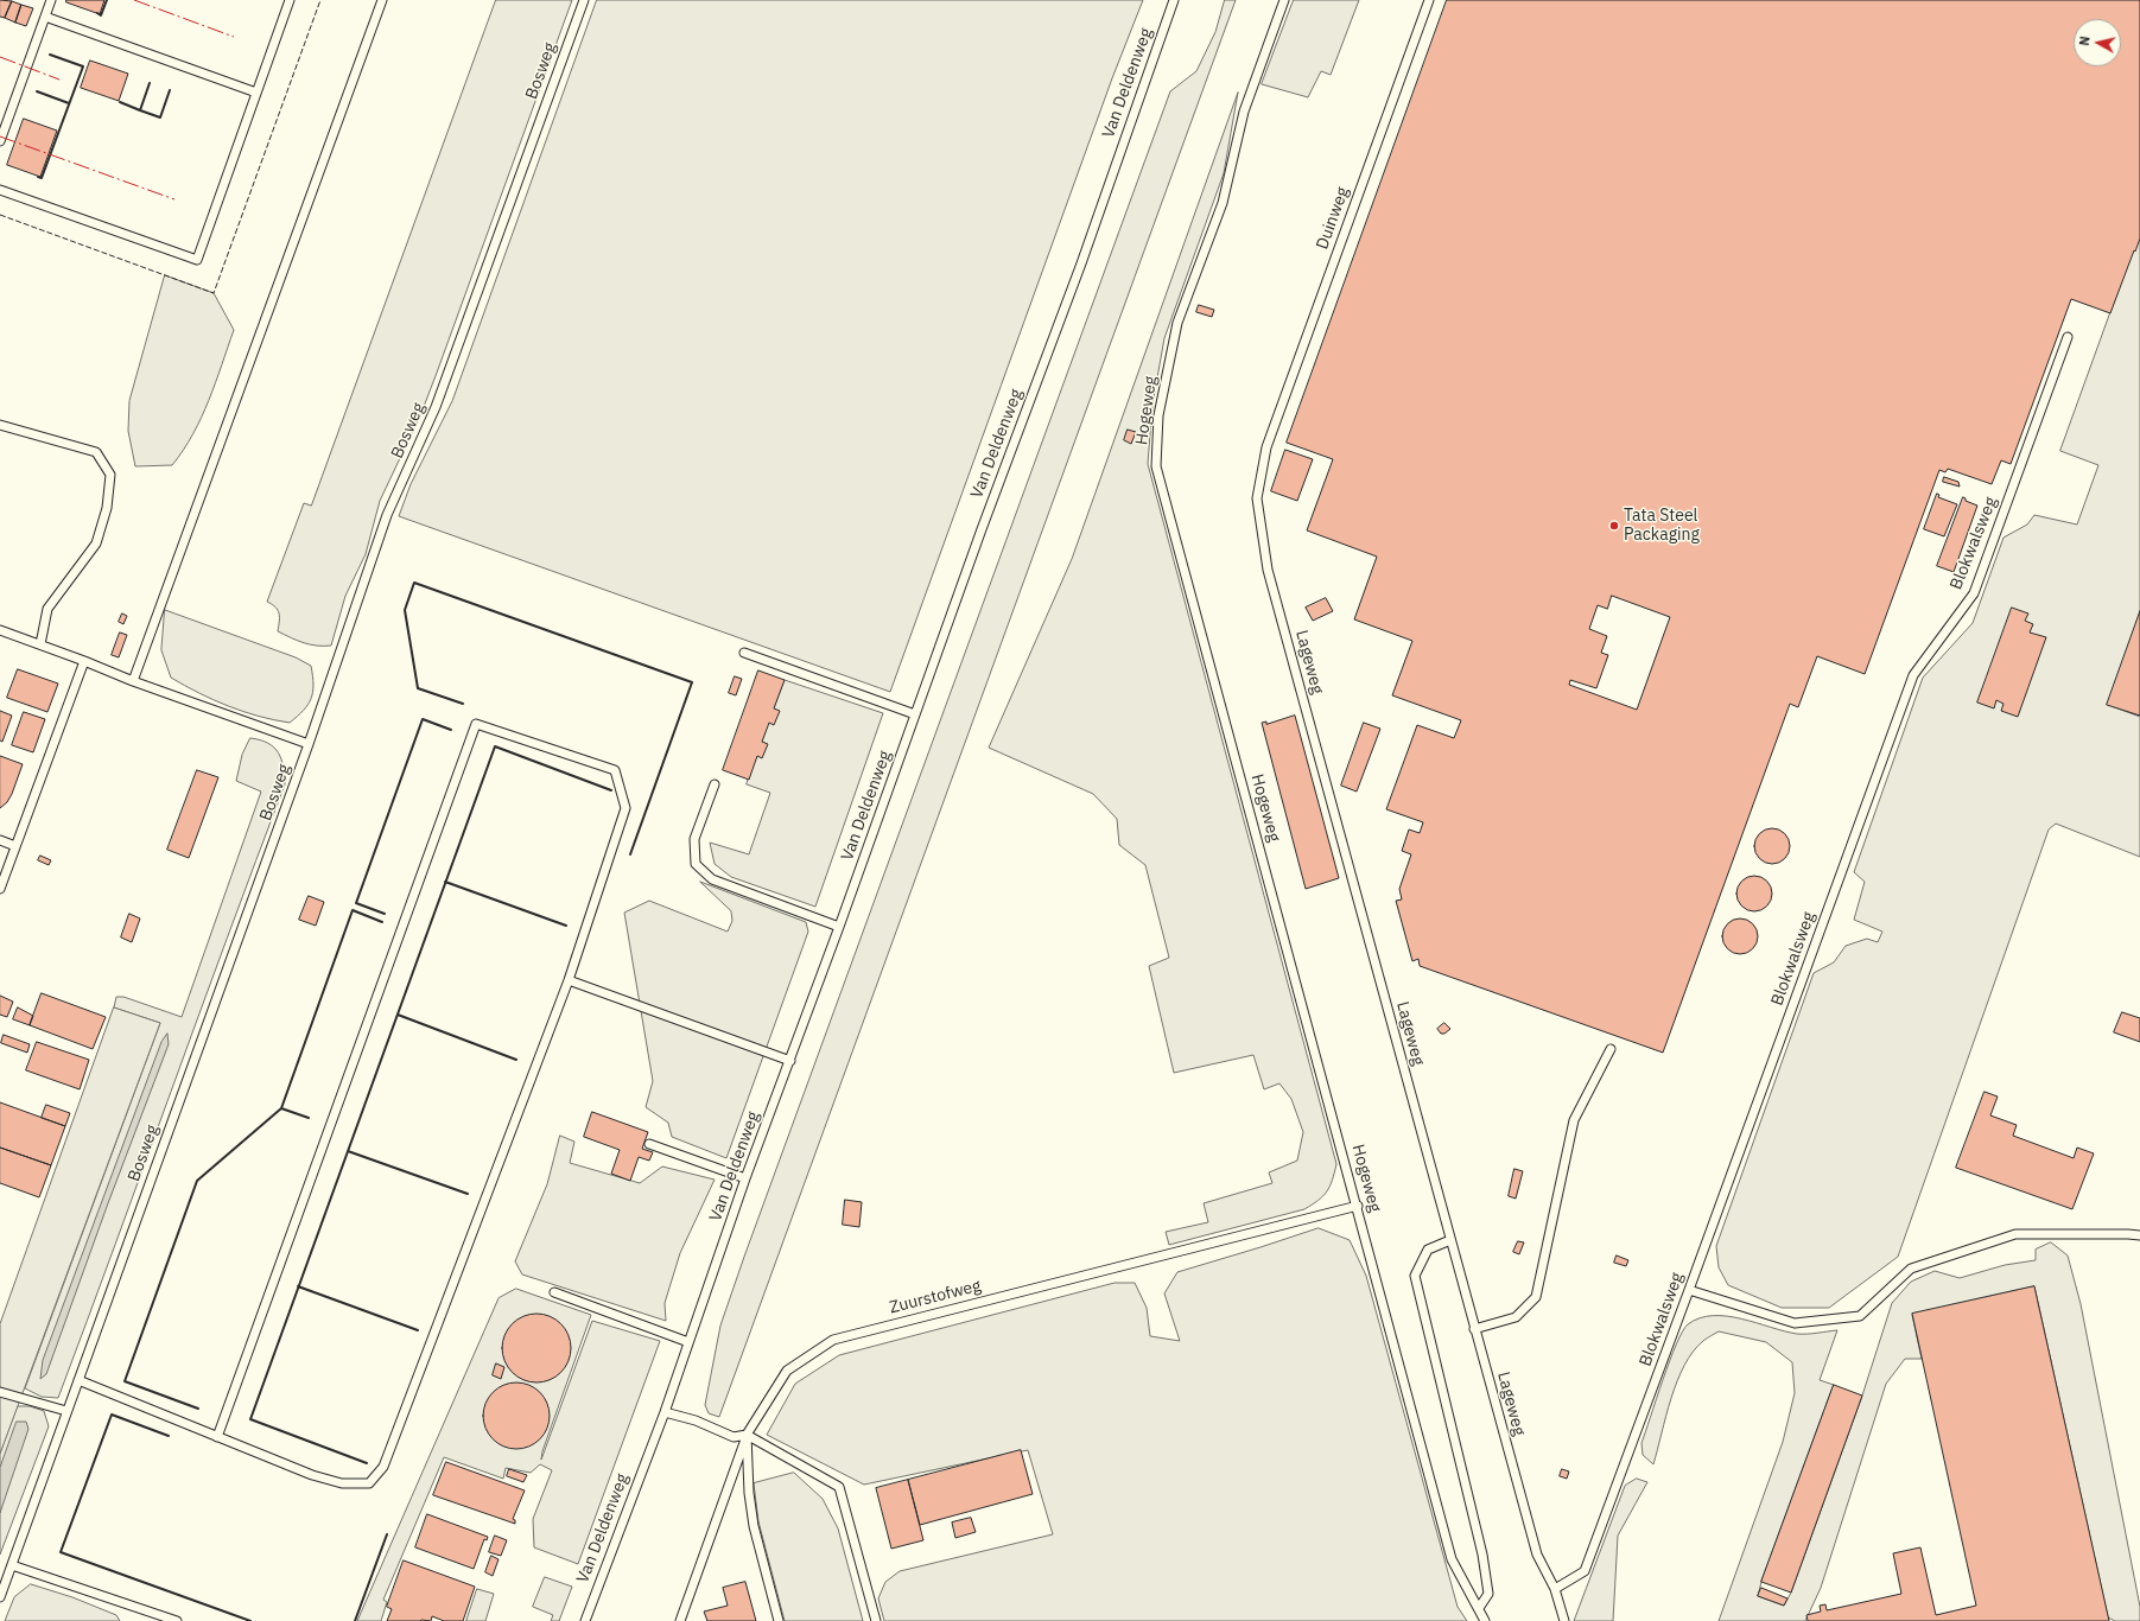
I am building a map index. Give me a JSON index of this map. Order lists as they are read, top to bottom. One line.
{"streets":{"lane":["Bosweg","Van Deldenweg","Duinweg","Hogeweg","Blokwalsweg","Lageweg","Zuurstofweg"]},"crossings":[["Duinweg","Lageweg"],["Hogeweg","Zuurstofweg"],["Blokwalsweg","Lageweg"]],"places":["Tata Steel Packaging"],"north":"left"}
